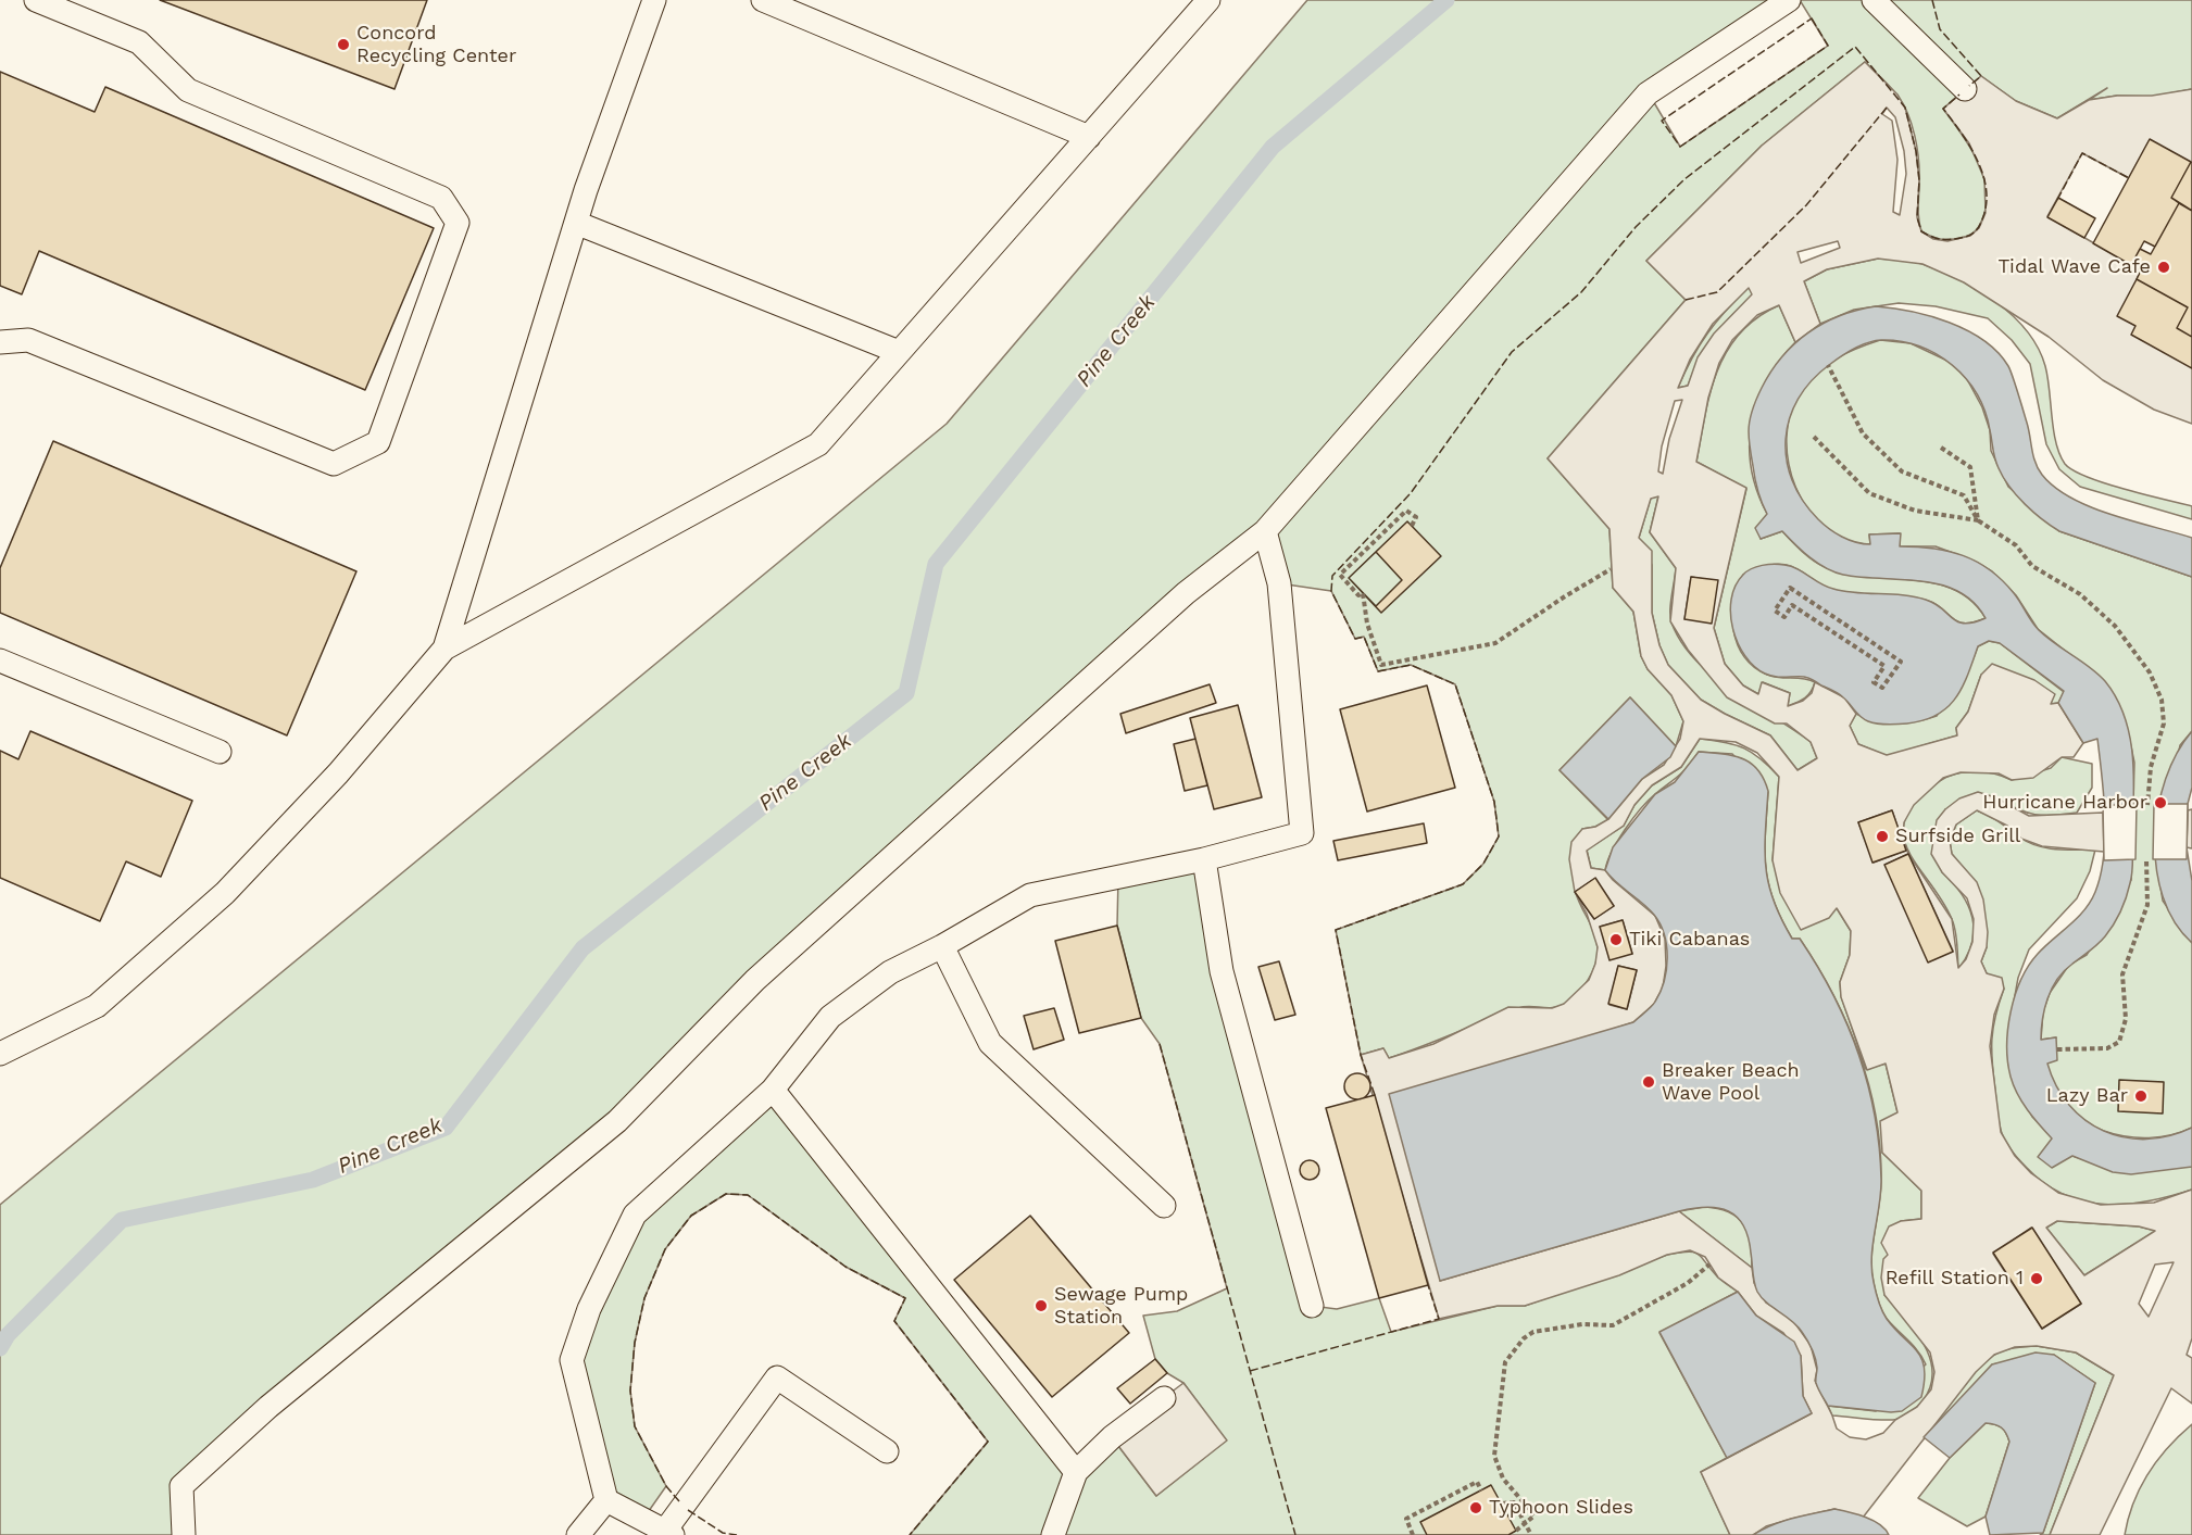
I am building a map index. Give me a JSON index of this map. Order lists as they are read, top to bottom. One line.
{"water":["Pine Creek"],"places":["Concord Recycling Center","Tidal Wave Cafe","Hurricane Harbor","Surfside Grill","Tiki Cabanas","Breaker Beach Wave Pool","Lazy Bar","Refill Station 1","Sewage Pump Station","Typhoon Slides"]}
